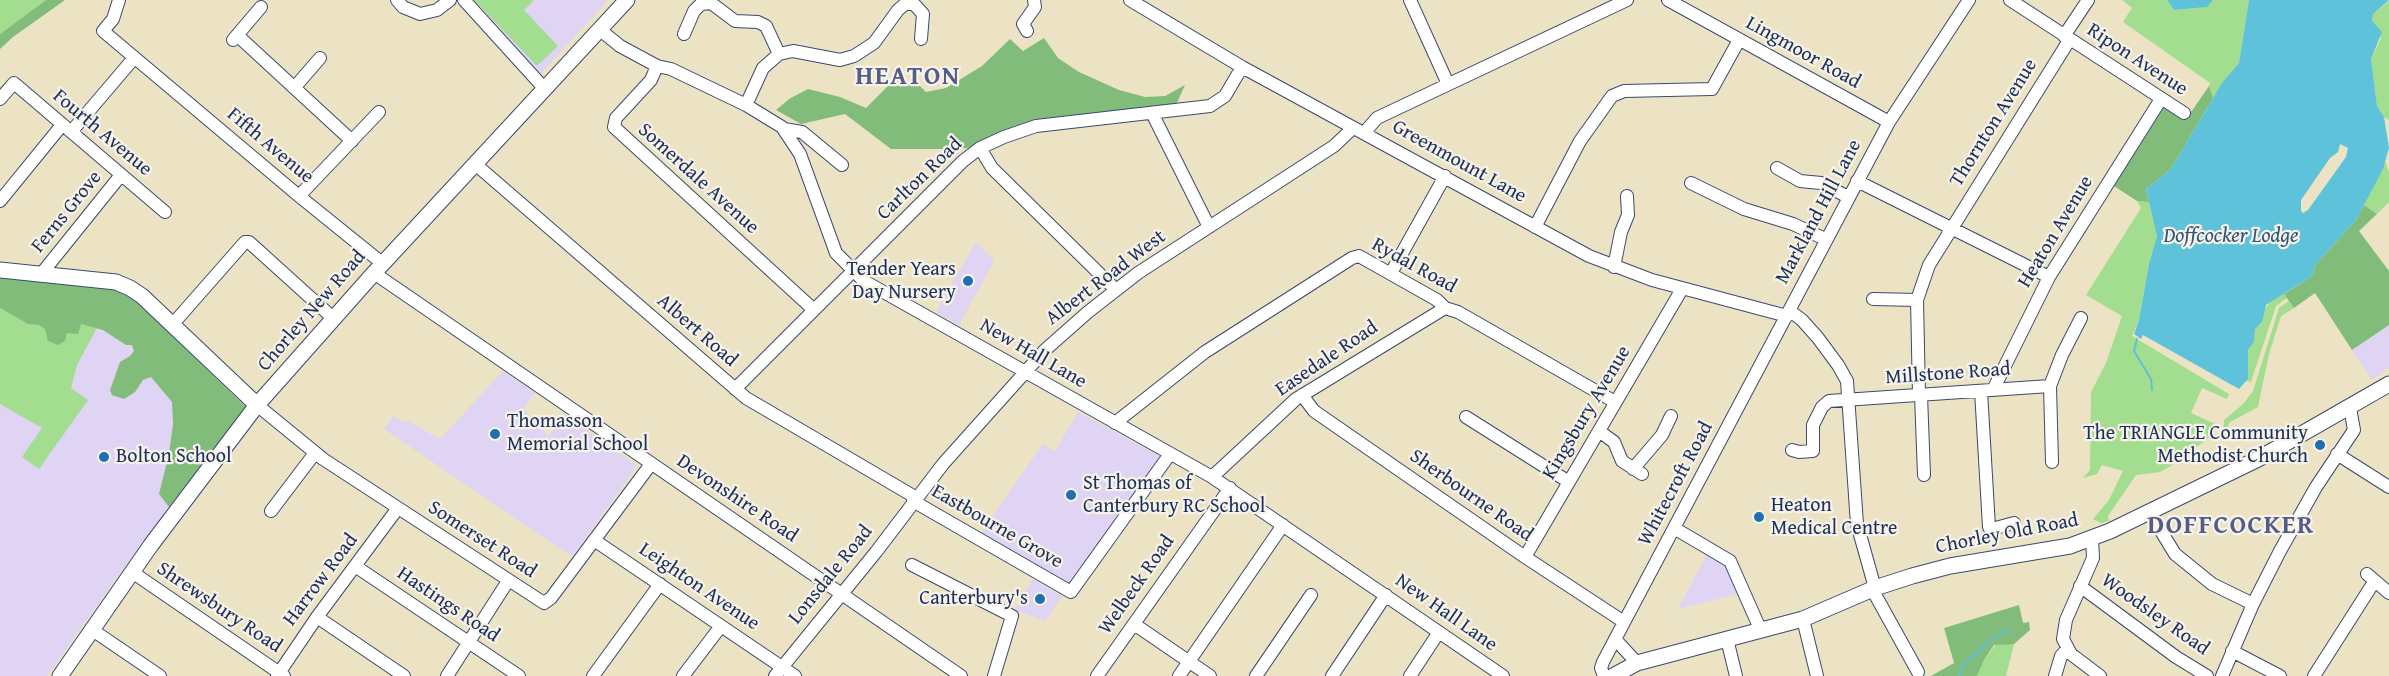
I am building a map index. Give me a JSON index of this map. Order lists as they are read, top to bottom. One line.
{"streets":{"main road":["Chorley New Road","Chorley Old Road"],"street":["Lingmoor Road","Ripon Avenue","Thornton Avenue","Fourth Avenue","Fifth Avenue","Greenmount Lane","Somerdale Avenue","Carlton Road","Ferns Grove","Markland Hill Lane","Heaton Avenue","Rydal Road","Albert Road West","Albert Road","New Hall Lane","Easedale Road","Millstone Road","Kingsbury Avenue","Whitecroft Road","Sherbourne Road","Devonshire Road","Eastbourne Grove","Somerset Road","Lonsdale Road","Harrow Road","Welbeck Road","Leighton Avenue","Hastings Road","Shrewsbury Road","Woodsley Road"]},"crossings":[["Lingmoor Road","Markland Hill Lane"],["Ripon Avenue","Thornton Avenue"],["Ripon Avenue","Heaton Avenue"],["Fourth Avenue","Ferns Grove"],["Fifth Avenue","Chorley New Road"],["Fifth Avenue","Devonshire Road"],["Greenmount Lane","Carlton Road"],["Greenmount Lane","Markland Hill Lane"],["Greenmount Lane","Albert Road West"],["Greenmount Lane","Kingsbury Avenue"],["Greenmount Lane","Whitecroft Road"],["Somerdale Avenue","Carlton Road"],["Somerdale Avenue","New Hall Lane"],["Carlton Road","Albert Road"],["Carlton Road","New Hall Lane"],["Markland Hill Lane","Millstone Road"],["Markland Hill Lane","Whitecroft Road"],["Markland Hill Lane","Chorley Old Road"],["Heaton Avenue","Millstone Road"],["Rydal Road","New Hall Lane"],["Rydal Road","Easedale Road"],["Rydal Road","Kingsbury Avenue"],["Albert Road West","Albert Road"],["Albert Road West","New Hall Lane"],["Albert Road West","Eastbourne Grove"],["Albert Road West","Lonsdale Road"],["Chorley New Road","Albert Road"],["Chorley New Road","New Hall Lane"],["Chorley New Road","Devonshire Road"],["Chorley New Road","Somerset Road"],["Chorley New Road","Shrewsbury Road"],["Albert Road","Eastbourne Grove"],["Albert Road","Lonsdale Road"],["New Hall Lane","Easedale Road"],["New Hall Lane","Eastbourne Grove"],["New Hall Lane","Welbeck Road"],["Easedale Road","Sherbourne Road"],["Kingsbury Avenue","Sherbourne Road"],["Whitecroft Road","Sherbourne Road"],["Devonshire Road","Somerset Road"],["Devonshire Road","Lonsdale Road"],["Eastbourne Grove","Lonsdale Road"],["Somerset Road","Harrow Road"],["Somerset Road","Leighton Avenue"],["Lonsdale Road","Leighton Avenue"],["Harrow Road","Hastings Road"],["Harrow Road","Shrewsbury Road"]],"districts":["HEATON","DOFFCOCKER"],"water":["Doffcocker Lodge"],"places":["Tender Years Day Nursery","Thomasson Memorial School","The TRIANGLE Community Methodist Church","Bolton School","St Thomas of Canterbury RC School","Heaton Medical Centre","Canterbury's"]}
